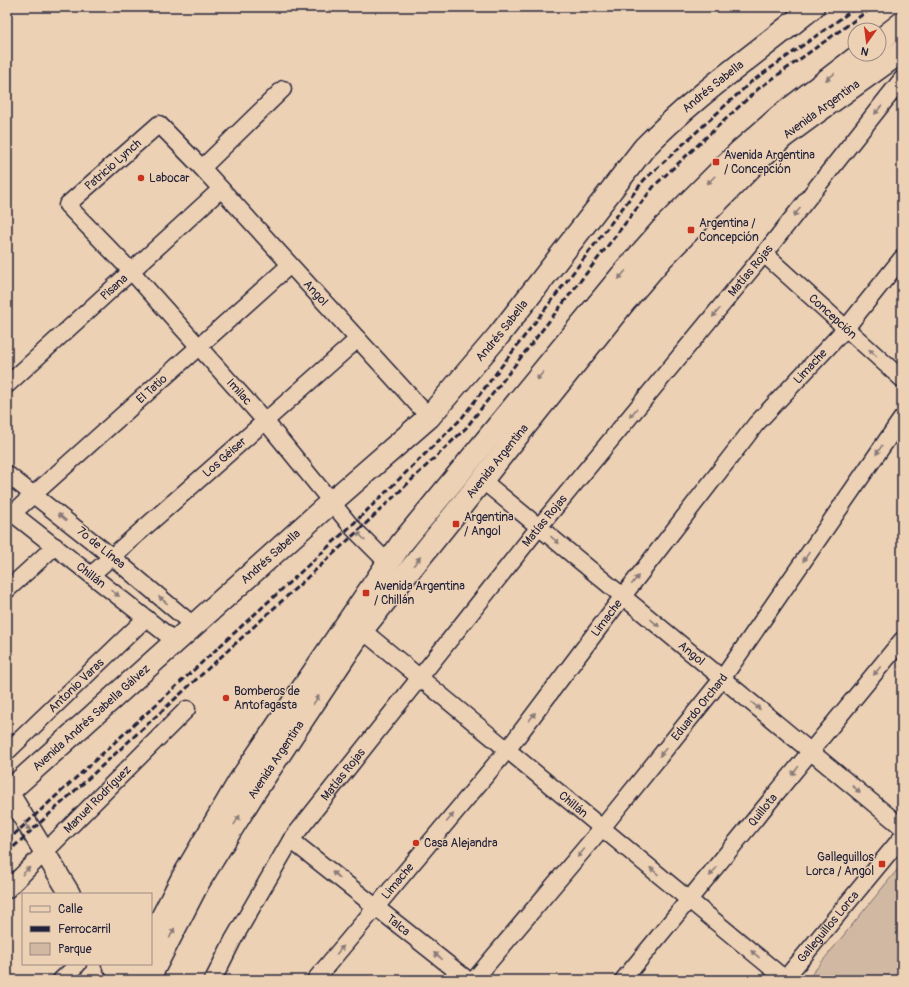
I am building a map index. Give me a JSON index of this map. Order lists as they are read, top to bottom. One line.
{"streets":{"main road":["Andrés Sabella","Avenida Argentina","Avenida Andrés Sabella Gálvez"],"street":["Patricio Lynch","Matías Rojas","Pisana","Angol","Concepción","Limache","El Tatio","Imilac","Los Géiser","7º de Línea","Chillán","Antonio Varas","Eduardo Orchard","Manuel Rodríguez","Quillota","Talca","Galleguillos Lorca"]},"crossings":[["Andrés Sabella","Angol"],["Andrés Sabella","Imilac"],["Andrés Sabella","7º de Línea"],["Andrés Sabella","Chillán"],["Andrés Sabella","Avenida Andrés Sabella Gálvez"],["Avenida Argentina","Angol"],["Avenida Argentina","Imilac"],["Avenida Argentina","Chillán"],["Patricio Lynch","Angol"],["Patricio Lynch","Imilac"],["Matías Rojas","Angol"],["Matías Rojas","Concepción"],["Matías Rojas","Chillán"],["Matías Rojas","Talca"],["Pisana","Angol"],["Pisana","Imilac"],["Angol","Limache"],["Angol","El Tatio"],["Angol","Los Géiser"],["Angol","Eduardo Orchard"],["Angol","Quillota"],["Concepción","Limache"],["Limache","Chillán"],["Limache","Talca"],["El Tatio","Imilac"],["El Tatio","7º de Línea"],["El Tatio","Chillán"],["Imilac","Los Géiser"],["Los Géiser","7º de Línea"],["Los Géiser","Chillán"],["Chillán","Antonio Varas"],["Chillán","Eduardo Orchard"],["Chillán","Avenida Andrés Sabella Gálvez"],["Chillán","Quillota"],["Chillán","Galleguillos Lorca"]],"one_way":["Matías Rojas","Angol","Concepción","Limache","7º de Línea","Eduardo Orchard","Quillota","Talca"],"places":{"transit":["Avenida Argentina / Concepción","Argentina / Concepción","Argentina / Angol","Avenida Argentina / Chillán","Galleguillos Lorca / Angol"],"other":["Labocar","Bomberos de Antofagasta","Casa Alejandra"]},"legend":["Calle","Ferrocarril","Parque"],"north":"bottom"}
